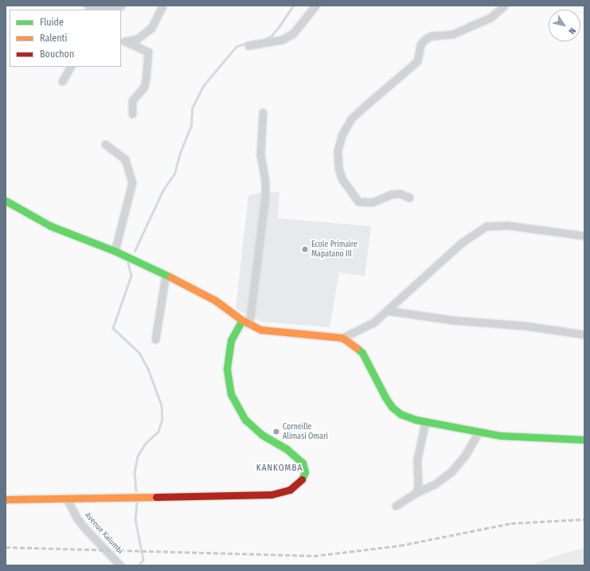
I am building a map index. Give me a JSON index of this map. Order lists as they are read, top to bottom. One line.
{"streets":{"street":["Avenue Kalumbi"]},"districts":["KANKOMBA"],"places":["Ecole Primaire Mapatano III","Corneille Alimasi Omari"],"legend":["Fluide","Ralenti","Bouchon"],"north":"bottom right"}
